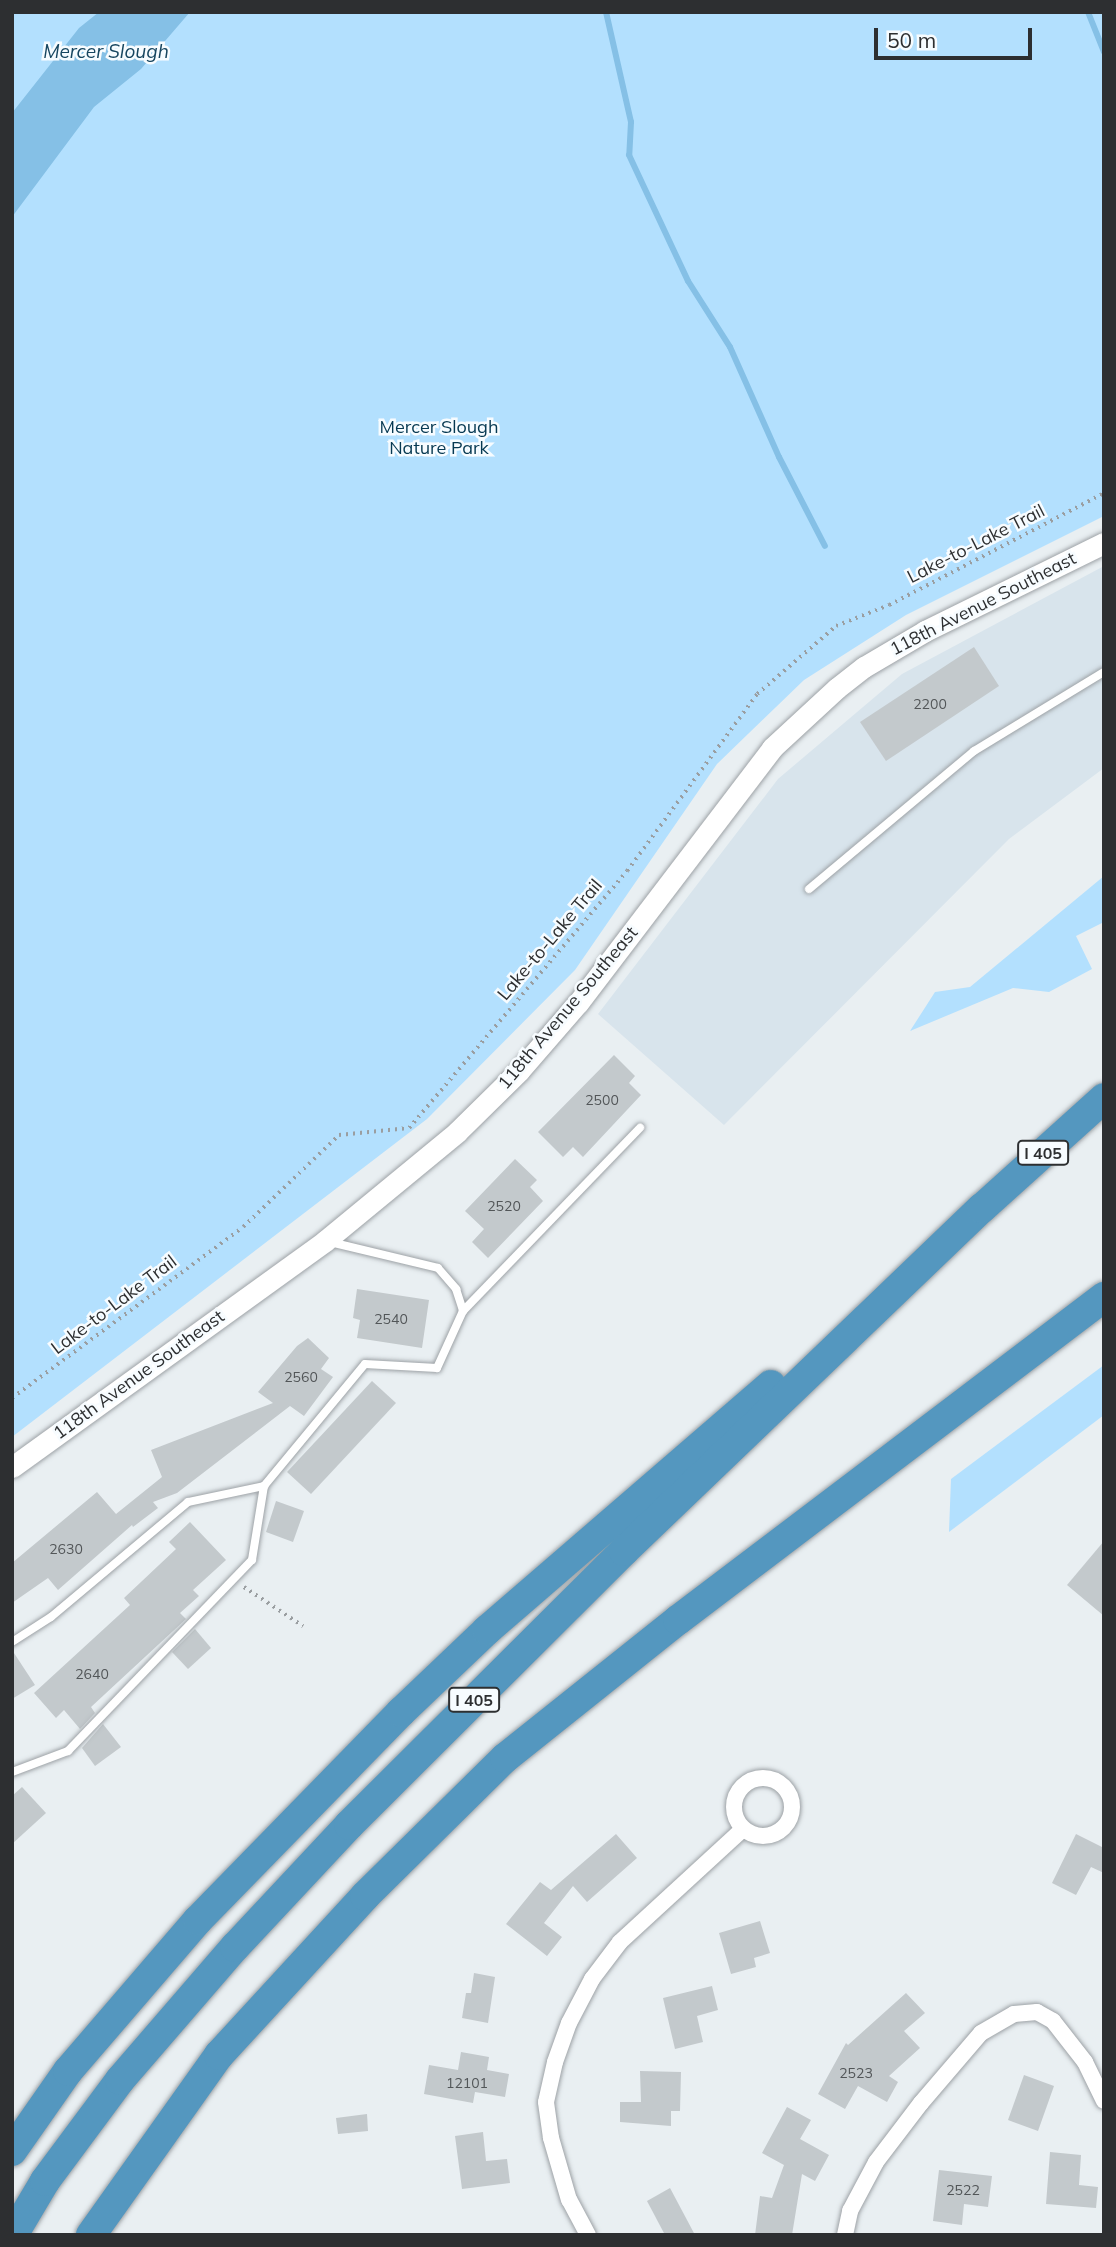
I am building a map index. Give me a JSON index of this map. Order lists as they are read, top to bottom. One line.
{"streets":{"highway":["I 405"],"street":["118th Avenue Southeast"],"path":["Lake-to-Lake Trail"]},"water":["Mercer Slough"],"parks":["Mercer Slough Nature Park"],"house_numbers":["2200","2500","2520","2540","2560","2630","2640","2523","12101","2522"],"scale_bar":"50 m"}
